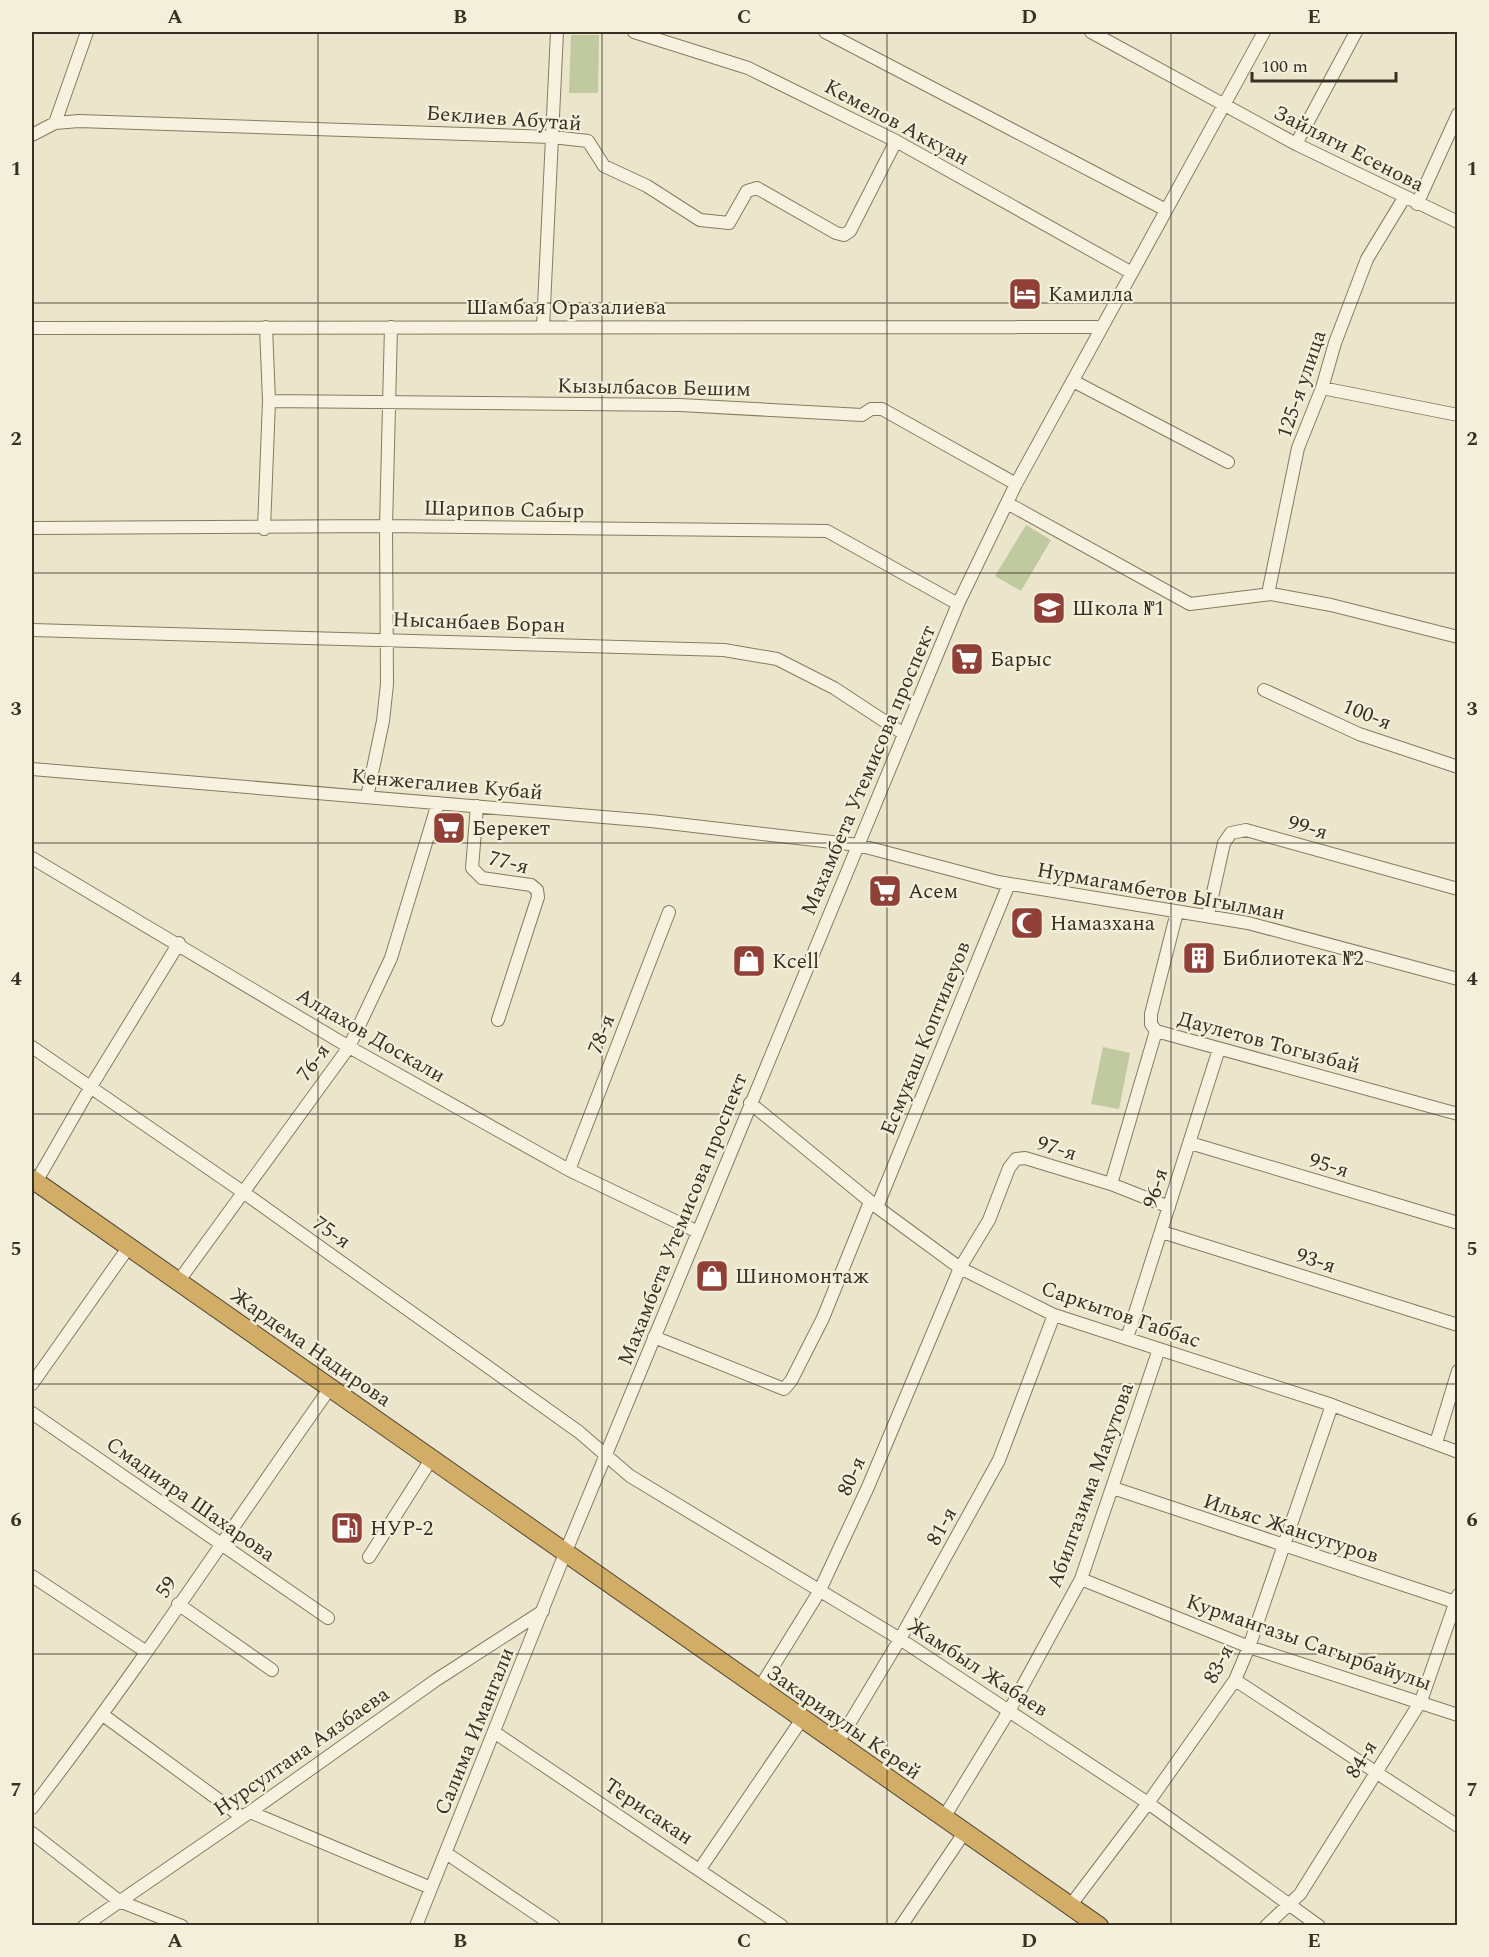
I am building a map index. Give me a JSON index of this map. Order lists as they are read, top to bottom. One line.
{"streets":{"highway":["Жардема Надирова","Закарияулы Керей"],"street":["Беклиев Абутай","Кемелов Аккуан","Зайляги Есенова","Шамбая Оразалиева","125-я улица","Кызылбасов Бешим","Шарипов Сабыр","Нысанбаев Боран","100-я","Махамбета Утемисова проспект","Кенжегалиев Кубай","99-я","77-я","Нурмагамбетов Ыгылман","78-я","Алдахов Доскали","Есмукаш Коптилеуов","Даулетов Тогызбай","76-я","97-я","95-я","96-я","75-я","93-я","Саркытов Габбас","80-я","Абилгазима Махутова","Смадияра Шахарова","81-я","Ильяс Жансугуров","59","Курмангазы Сагырбайулы","83-я","Жамбыл Жабаев","Салима Имангали","Нурсултана Аязбаева","84-я","Терисакан"]},"crossings":[["Беклиев Абутай","Кемелов Аккуан"],["Кемелов Аккуан","Махамбета Утемисова проспект"],["Зайляги Есенова","125-я улица"],["Зайляги Есенова","Махамбета Утемисова проспект"],["Шамбая Оразалиева","Махамбета Утемисова проспект"],["Кызылбасов Бешим","Махамбета Утемисова проспект"],["Шарипов Сабыр","Махамбета Утемисова проспект"],["Нысанбаев Боран","Махамбета Утемисова проспект"],["Махамбета Утемисова проспект","Кенжегалиев Кубай"],["Махамбета Утемисова проспект","Нурмагамбетов Ыгылман"],["Махамбета Утемисова проспект","Алдахов Доскали"],["Махамбета Утемисова проспект","Есмукаш Коптилеуов"],["Махамбета Утемисова проспект","75-я"],["Махамбета Утемисова проспект","Саркытов Габбас"],["Махамбета Утемисова проспект","Жардема Надирова"],["Махамбета Утемисова проспект","Жамбыл Жабаев"],["Махамбета Утемисова проспект","Закарияулы Керей"],["Махамбета Утемисова проспект","Салима Имангали"],["Кенжегалиев Кубай","77-я"],["Кенжегалиев Кубай","Нурмагамбетов Ыгылман"],["Кенжегалиев Кубай","76-я"],["99-я","Нурмагамбетов Ыгылман"],["Нурмагамбетов Ыгылман","Есмукаш Коптилеуов"],["Нурмагамбетов Ыгылман","Даулетов Тогызбай"],["78-я","Алдахов Доскали"],["Алдахов Доскали","76-я"],["Есмукаш Коптилеуов","Саркытов Габбас"],["Даулетов Тогызбай","96-я"],["76-я","75-я"],["76-я","Жардема Надирова"],["97-я","96-я"],["97-я","Саркытов Габбас"],["97-я","80-я"],["95-я","96-я"],["96-я","93-я"],["96-я","Саркытов Габбас"],["75-я","Жамбыл Жабаев"],["Саркытов Габбас","80-я"],["Саркытов Габбас","Абилгазима Махутова"],["Саркытов Габбас","81-я"],["Саркытов Габбас","83-я"],["Жардема Надирова","59"],["Жардема Надирова","Закарияулы Керей"],["Жардема Надирова","Салима Имангали"],["80-я","Жамбыл Жабаев"],["80-я","Закарияулы Керей"],["Абилгазима Махутова","Ильяс Жансугуров"],["Абилгазима Махутова","Курмангазы Сагырбайулы"],["Абилгазима Махутова","Жамбыл Жабаев"],["Абилгазима Махутова","Закарияулы Керей"],["Смадияра Шахарова","59"],["81-я","Жамбыл Жабаев"],["81-я","Закарияулы Керей"],["Ильяс Жансугуров","83-я"],["Ильяс Жансугуров","84-я"],["Курмангазы Сагырбайулы","83-я"],["Курмангазы Сагырбайулы","84-я"],["83-я","Жамбыл Жабаев"],["83-я","Закарияулы Керей"],["Жамбыл Жабаев","84-я"],["Закарияулы Керей","Салима Имангали"],["Салима Имангали","Нурсултана Аязбаева"],["Салима Имангали","Терисакан"]],"places":{"hotel":["Камилла"],"school or university":["Школа №1"],"supermarket":["Барыс","Берекет","Асем"],"mosque":["Намазхана"],"building":["Библиотека №2"],"shop":["Kcell","Шиномонтаж"],"fuel station":["НУР-2"]},"scale_bar":"100 m","grid":{"columns":["A","B","C","D","E"],"rows":["1","2","3","4","5","6","7"]}}
